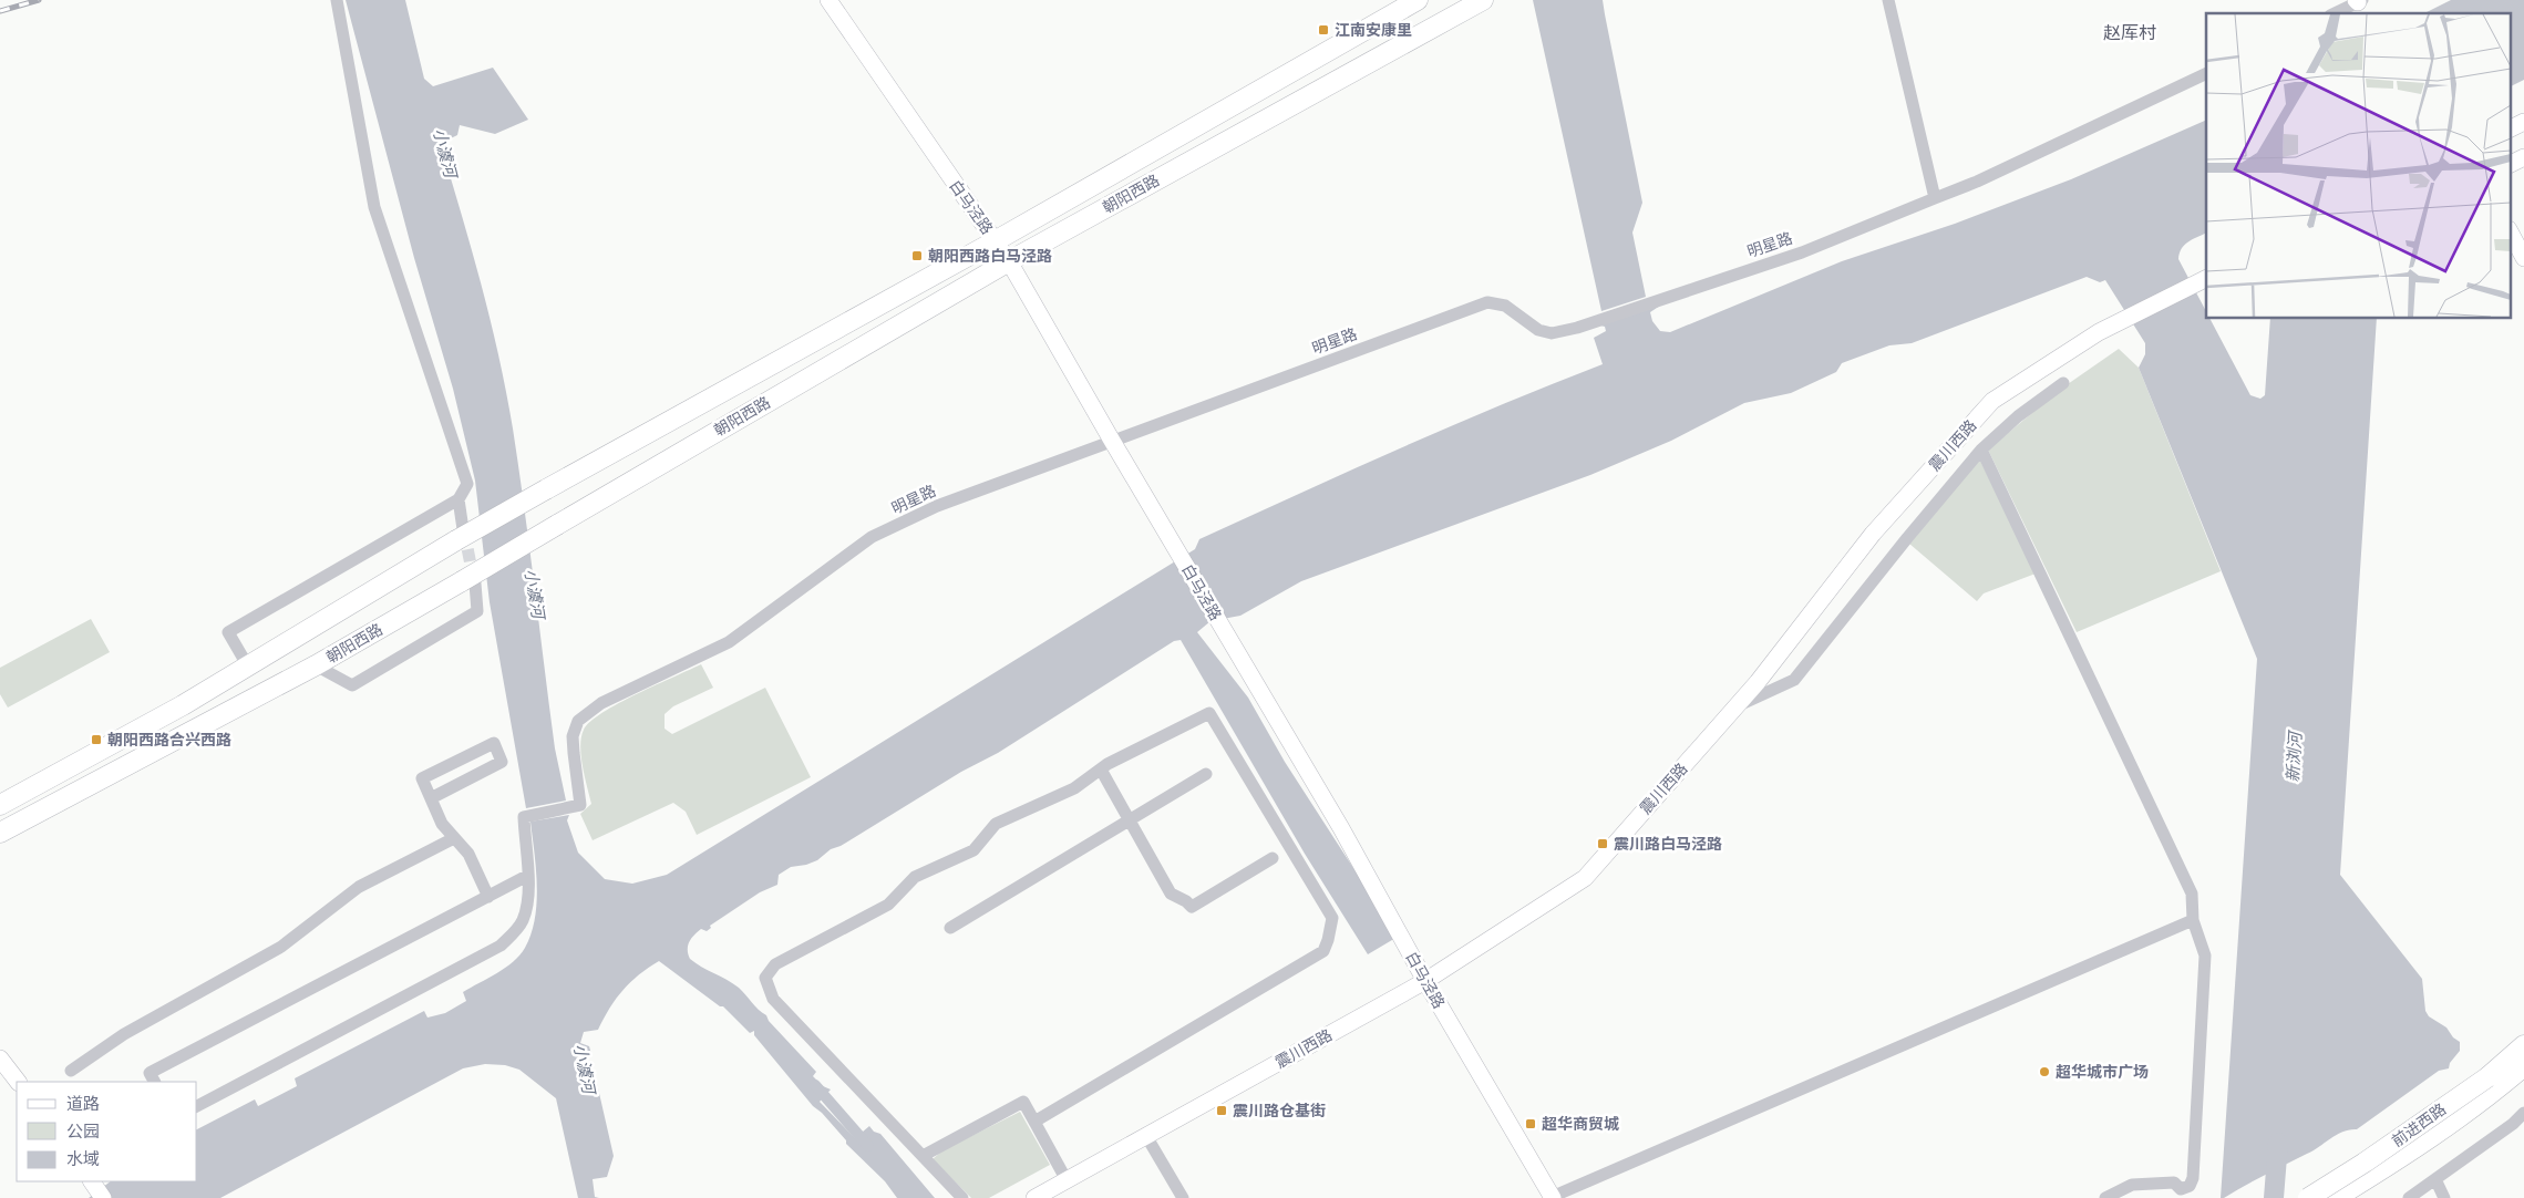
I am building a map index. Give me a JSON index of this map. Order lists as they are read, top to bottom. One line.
{"streets":{"main road":["朝阳西路","白马泾路","震川西路","前进西路"],"street":["明星路"]},"crossings":[["朝阳西路","白马泾路"],["白马泾路","明星路"],["白马泾路","震川西路"]],"districts":["赵厍村"],"water":["小澞河","新浏河"],"places":{"transit":["江南安康里","朝阳西路白马泾路","朝阳西路合兴西路","震川路白马泾路","震川路仓基街","超华商贸城"],"other":["超华城市广场"]},"legend":["道路","公园","水域"]}
